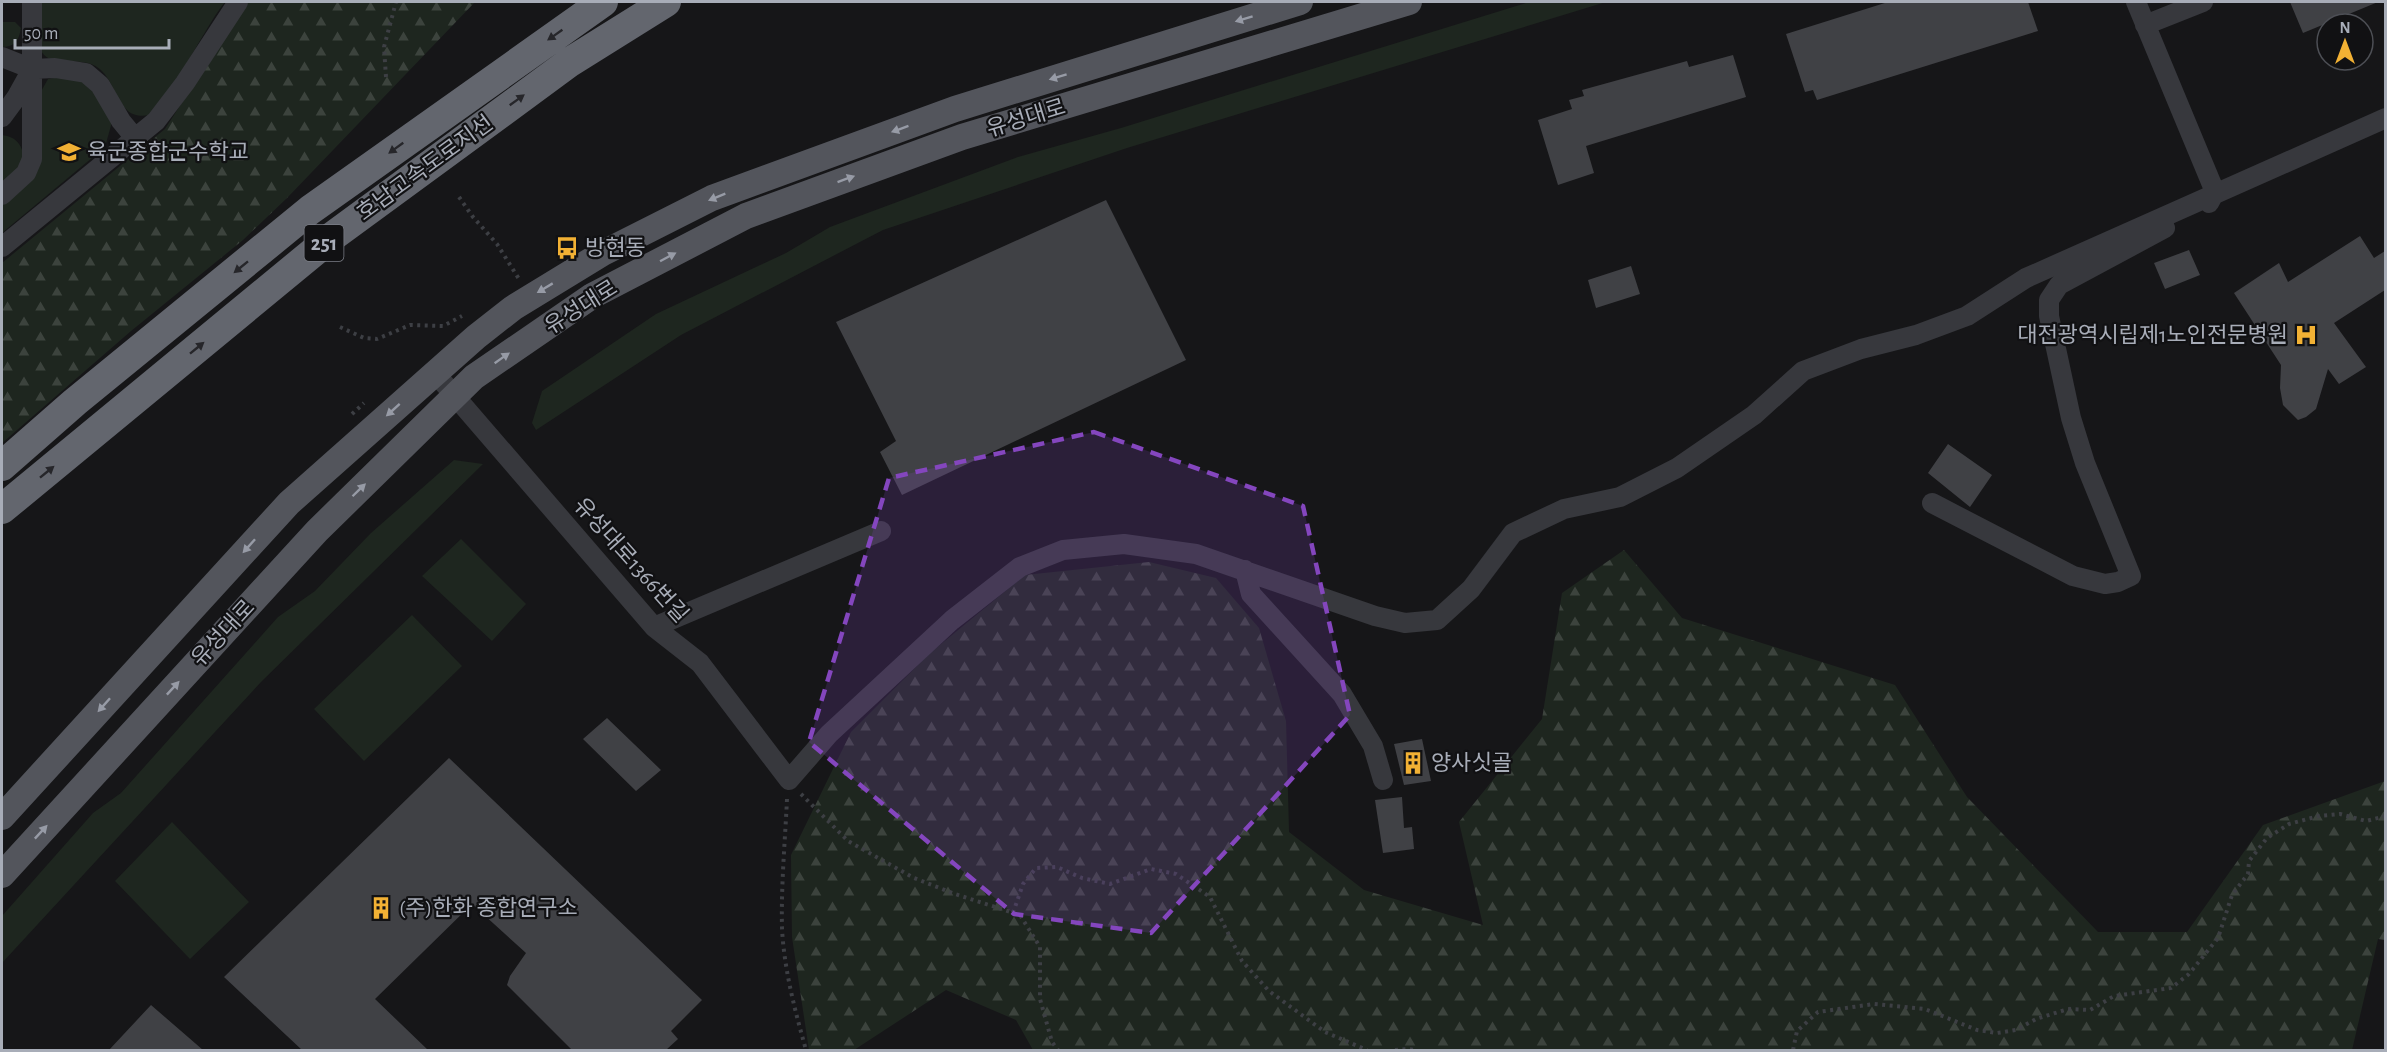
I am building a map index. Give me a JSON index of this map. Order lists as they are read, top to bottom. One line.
{"streets":{"highway":["호남고속도로지선","251"],"main road":["유성대로"],"street":["유성대로1366번길"]},"crossings":[["유성대로","유성대로1366번길"]],"places":{"school or university":["육군종합군수학교"],"bus stop":["방현동"],"hospital":["대전광역시립제1노인전문병원"],"building":["양사싯골","(주)한화 종합연구소"]},"scale_bar":"50 m","north":"top"}
